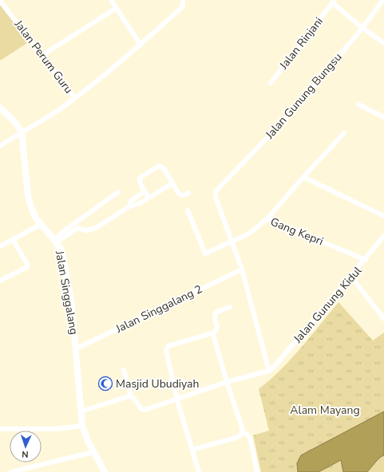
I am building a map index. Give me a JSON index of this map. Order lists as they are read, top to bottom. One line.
{"streets":{"main road":["Jalan Singgalang"],"street":["Jalan Rinjani","Jalan Perum Guru","Jalan Gunung Bungsu","Gang Kepri","Jalan Gunung Kidul","Jalan Singgalang 2"]},"crossings":[["Jalan Rinjani","Jalan Gunung Bungsu"],["Jalan Gunung Bungsu","Gang Kepri"],["Gang Kepri","Jalan Gunung Kidul"],["Jalan Singgalang","Jalan Singgalang 2"]],"parks":["Alam Mayang"],"places":{"mosque":["Masjid Ubudiyah"]},"north":"bottom"}
